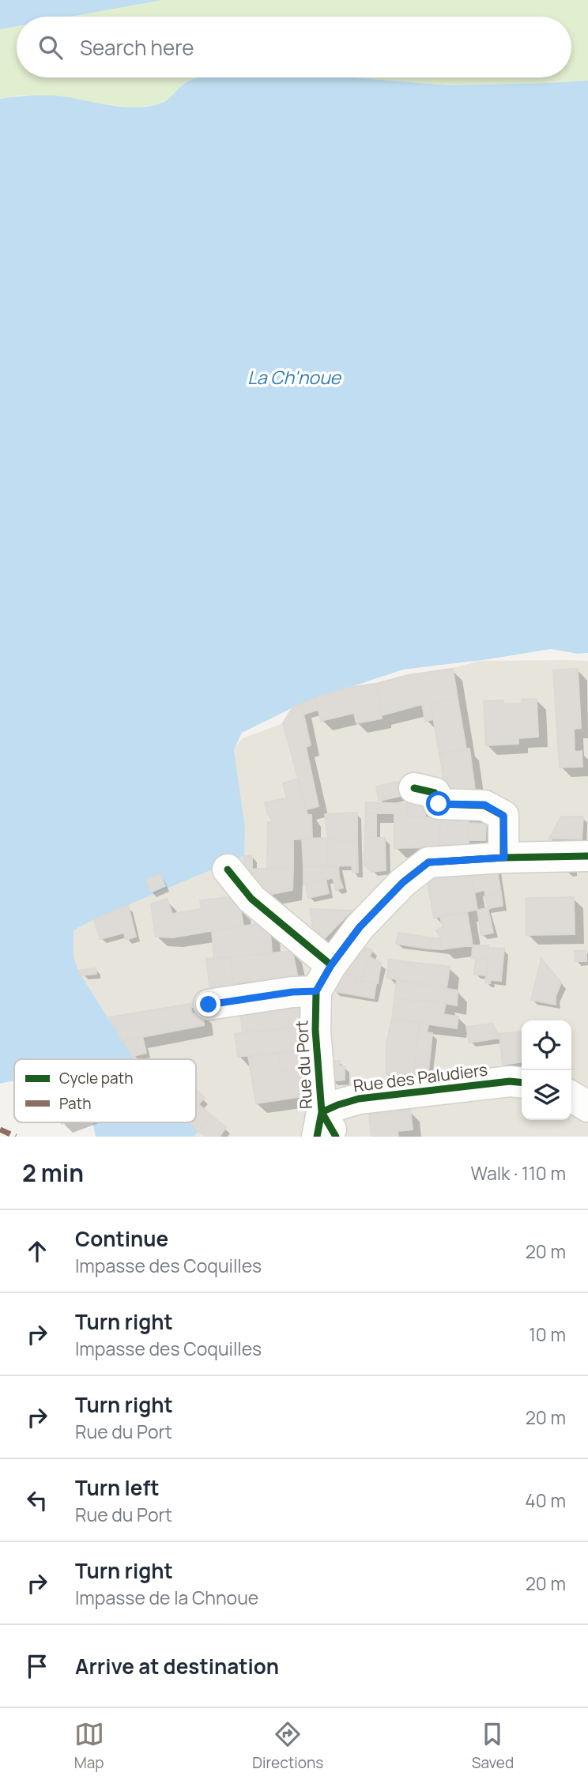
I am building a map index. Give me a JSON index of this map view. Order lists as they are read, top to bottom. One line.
{"streets":{"street":["Rue du Port","Rue des Paludiers"]},"crossings":[["Rue du Port","Rue des Paludiers"]],"water":["La Ch'noue"],"legend":["Cycle path","Path"],"page":{"search":"Search here","heading":["2 min","Walk · 110 m"],"list":[["Continue","Impasse des Coquilles","20 m"],["Turn right","Impasse des Coquilles","10 m"],["Turn right","Rue du Port","20 m"],["Turn left","Rue du Port","40 m"],["Turn right","Impasse de la Chnoue","20 m"],"Arrive at destination"],"nav":["Map","Directions","Saved"]}}
